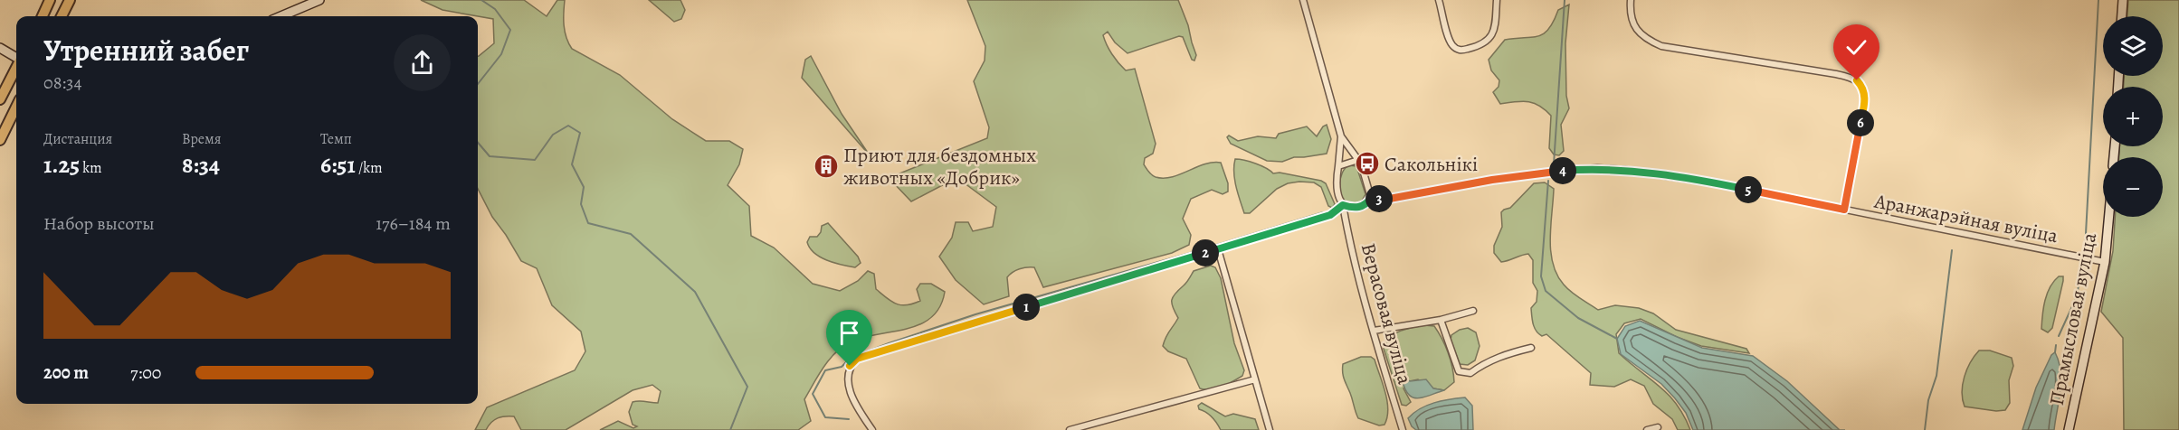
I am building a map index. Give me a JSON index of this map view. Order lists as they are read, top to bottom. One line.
{"streets":{"street":["Аранжарэйная вуліца","Верасовая вуліца","Прамысловая вуліца"]},"crossings":[["Аранжарэйная вуліца","Верасовая вуліца"],["Аранжарэйная вуліца","Прамысловая вуліца"]],"places":{"bus stop":["Сакольнікі"],"building":["Приют для бездомных животных «Добрик»"]},"page":{"map_buttons":["+","−"],"heading":["Утренний забег","08:34"],"stats":[["Дистанция","1.25 km"],["Время","8:34"],["Темп","6:51 /km"]],"pins":["6","4","5","3","2","1"],"chart":["Набор высоты","176–184 m"],"list":[{"name":"200 m","note":"7:00"}]}}
